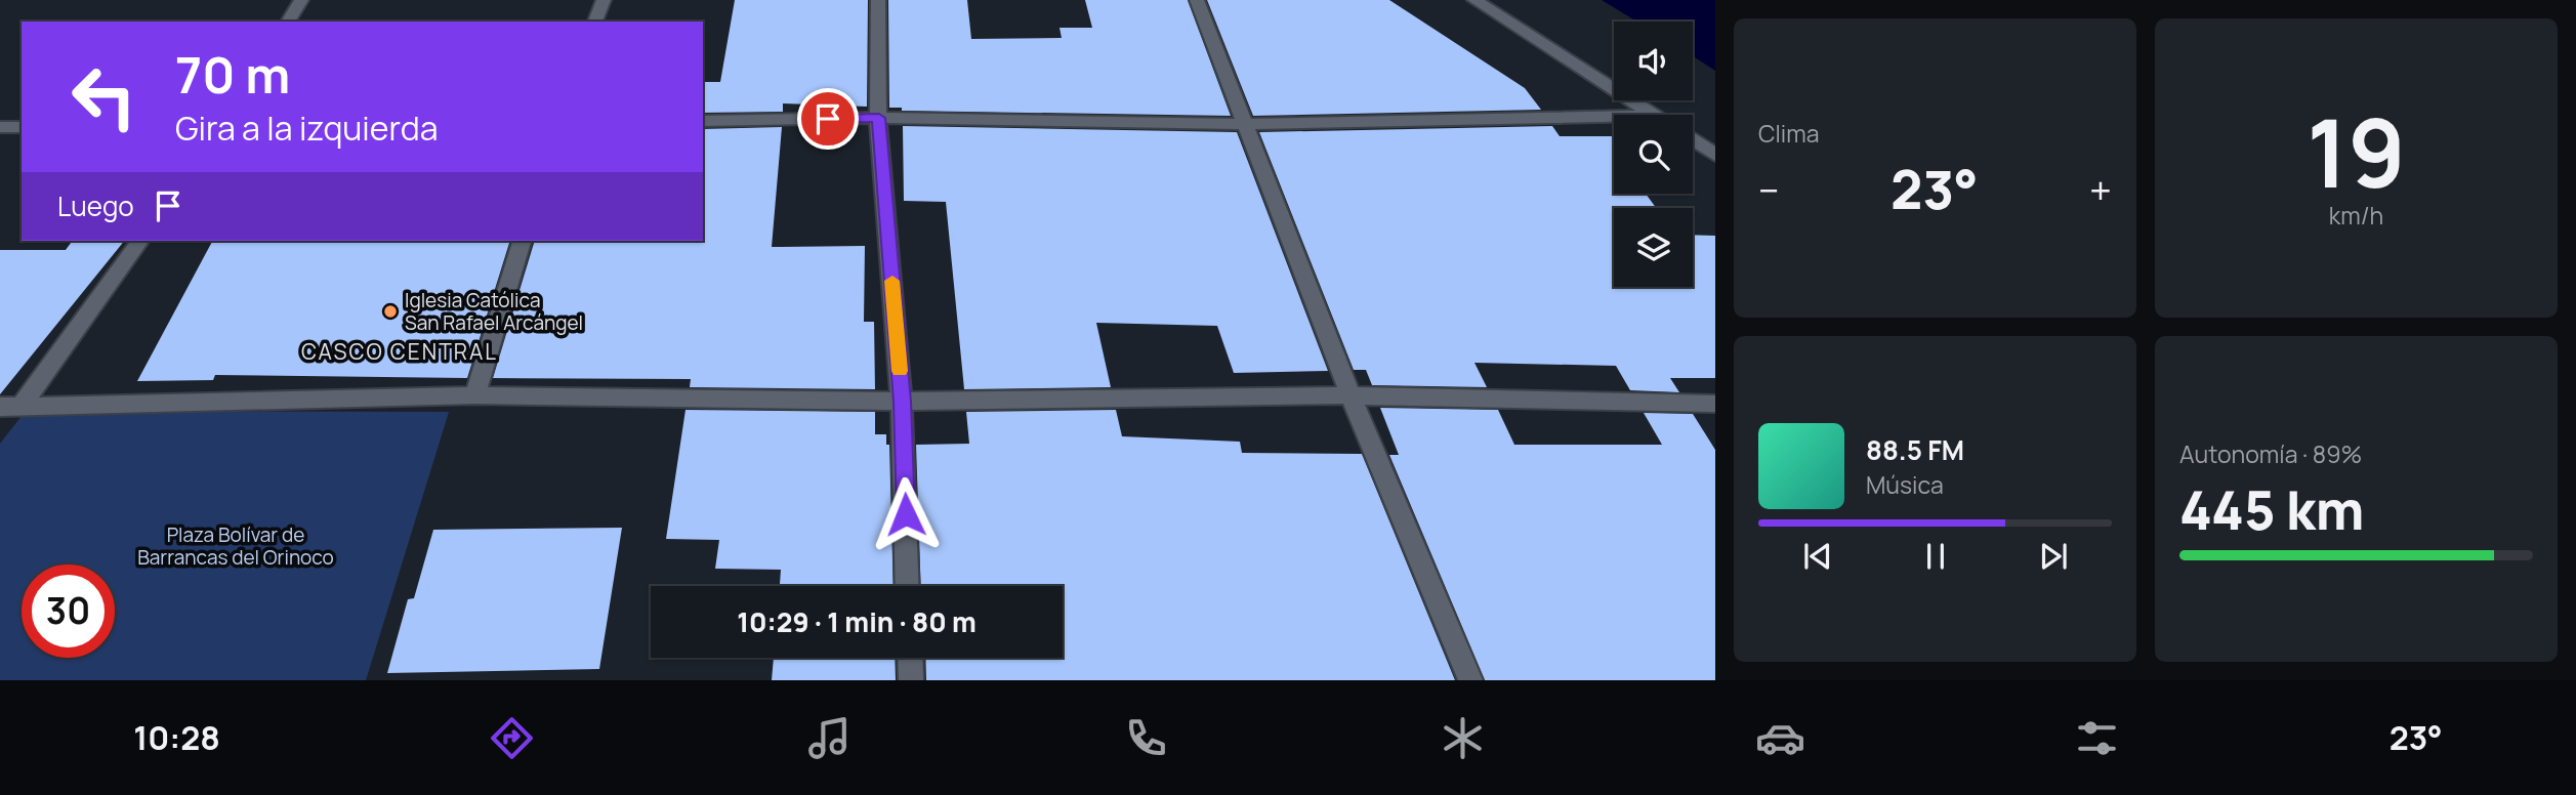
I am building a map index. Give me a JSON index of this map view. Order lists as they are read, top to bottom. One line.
{"districts":["CASCO CENTRAL"],"parks":["Plaza Bolívar de Barrancas del Orinoco"],"places":["Iglesia Católica San Rafael Arcángel"],"page":{"tile":["Clima",["19","km/h"],["Autonomía · 89%","445 km"]],"turn":["70 m","Gira a la izquierda"],"heat":["−","23°","+"],"then":"Luego","song":["88.5 FM","Música"],"limit":"30","trip":"10:29 · 1 min · 80 m","tabs":["10:28","23°"]}}
